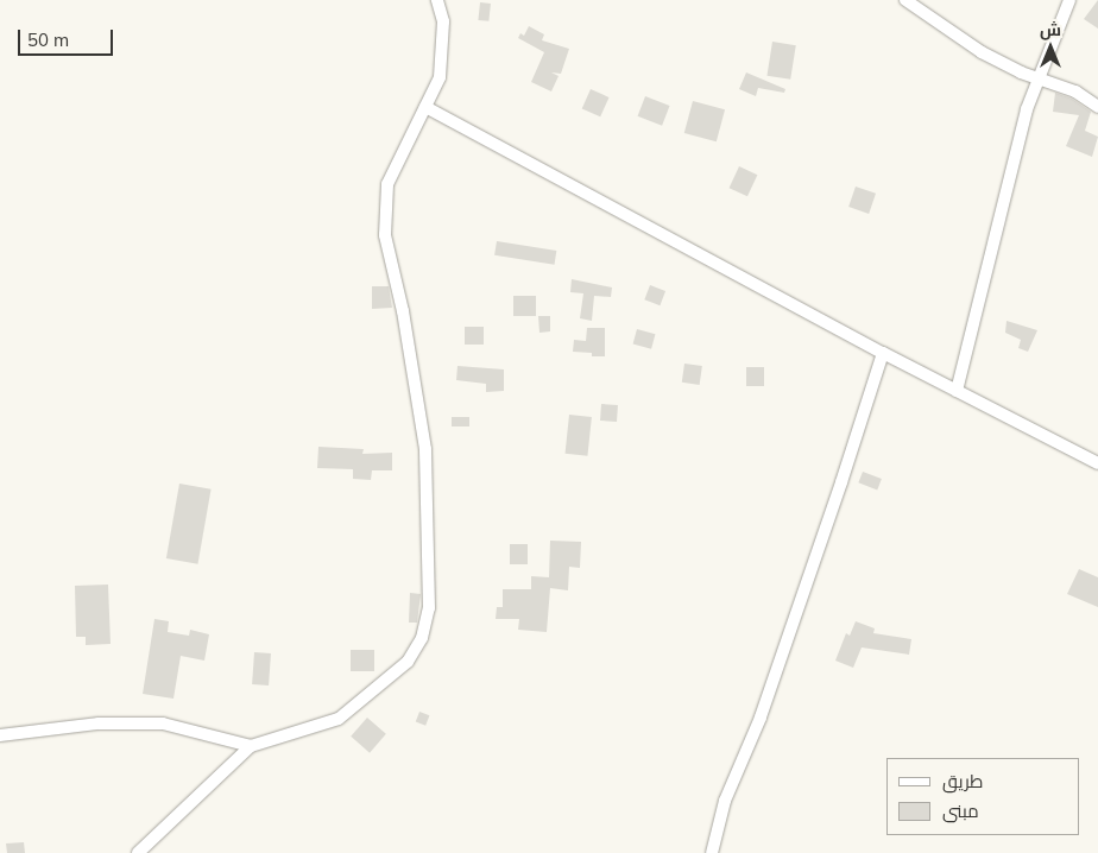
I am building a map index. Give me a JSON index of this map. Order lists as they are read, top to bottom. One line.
{"legend":["طريق","مبنى"],"scale_bar":"50 m","north":"top"}
